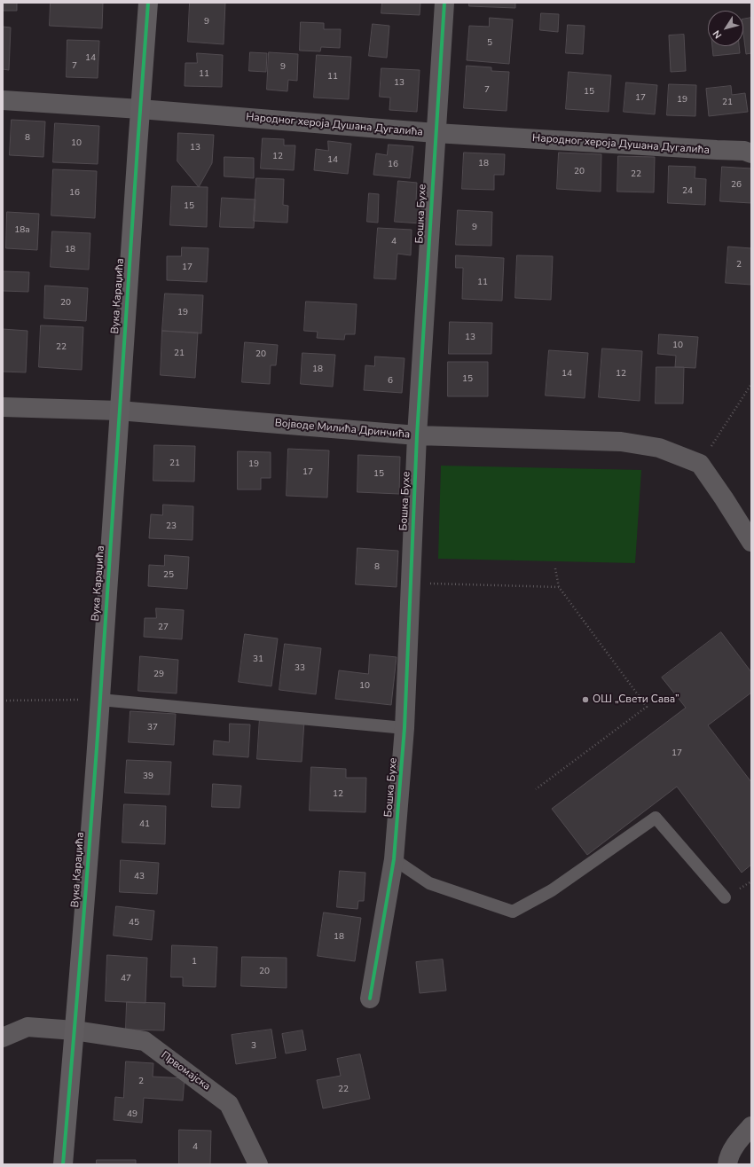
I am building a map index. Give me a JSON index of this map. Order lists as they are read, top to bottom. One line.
{"streets":{"street":["Народног хероја Душана Дугалића","Бошка Бухе","Вука Караџића","Војводе Милића Дринчића","Првомајска"]},"crossings":[["Народног хероја Душана Дугалића","Бошка Бухе"],["Народног хероја Душана Дугалића","Вука Караџића"],["Бошка Бухе","Војводе Милића Дринчића"],["Вука Караџића","Војводе Милића Дринчића"],["Вука Караџића","Првомајска"]],"places":["ОШ „Свети Сава”"],"house_numbers":["9","5","14","7","9","11","11","13","7","15","17","19","21","8","10","13","12","14","18","16","20","22","26","24","16","15","9","18a","4","18","2","17","11","20","19","13","10","22","21","20","18","14","12","15","6","21","19","17","15","23","8","25","27","31","33","29","10","37","17","39","12","41","43","45","18","1","20","47","3","2","22","49","4"],"north":"bottom left"}
